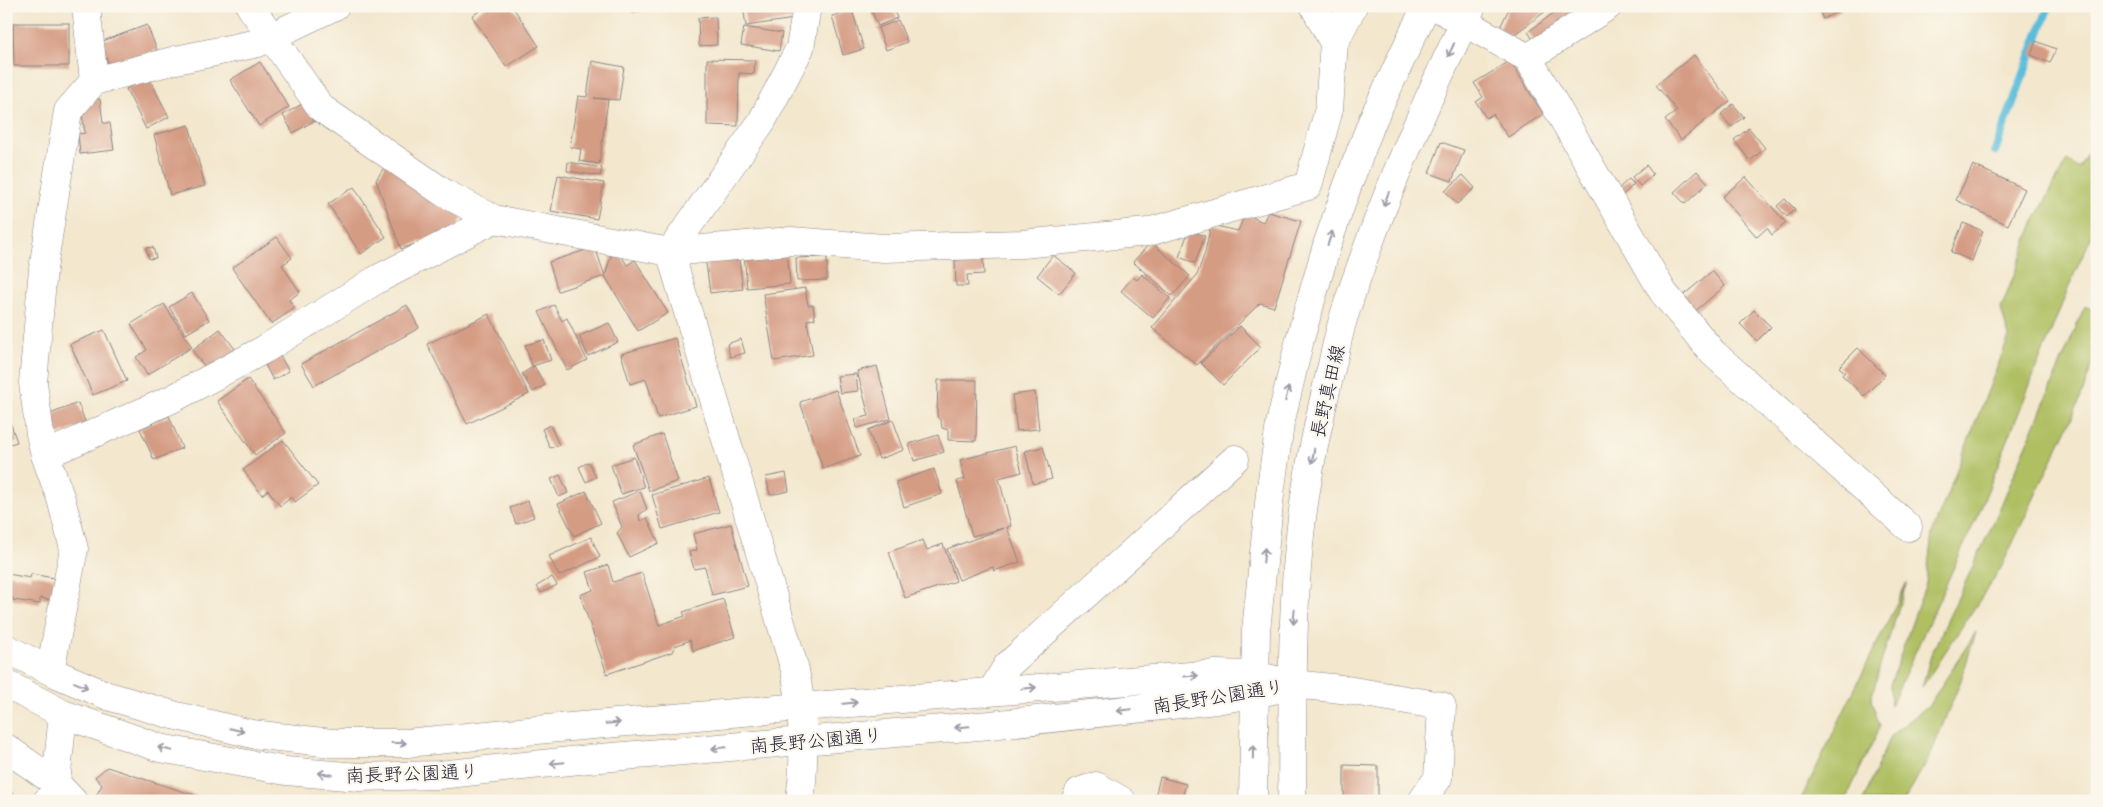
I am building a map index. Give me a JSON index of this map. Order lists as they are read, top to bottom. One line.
{"streets":{"street":["長野真田線","南長野公園通り"]},"crossings":[["長野真田線","南長野公園通り"]]}
